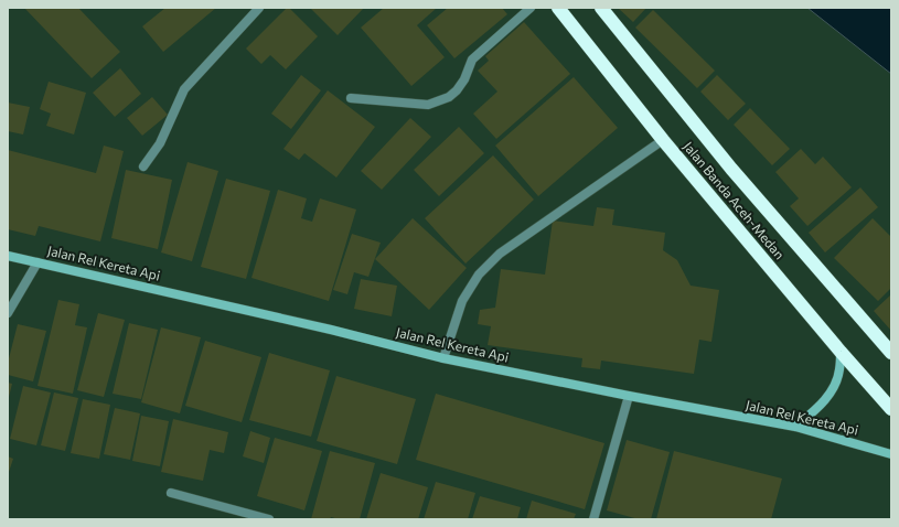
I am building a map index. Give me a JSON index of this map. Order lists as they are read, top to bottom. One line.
{"streets":{"highway":["Jalan Banda Aceh-Medan"],"main road":["Jalan Rel Kereta Api"]}}
